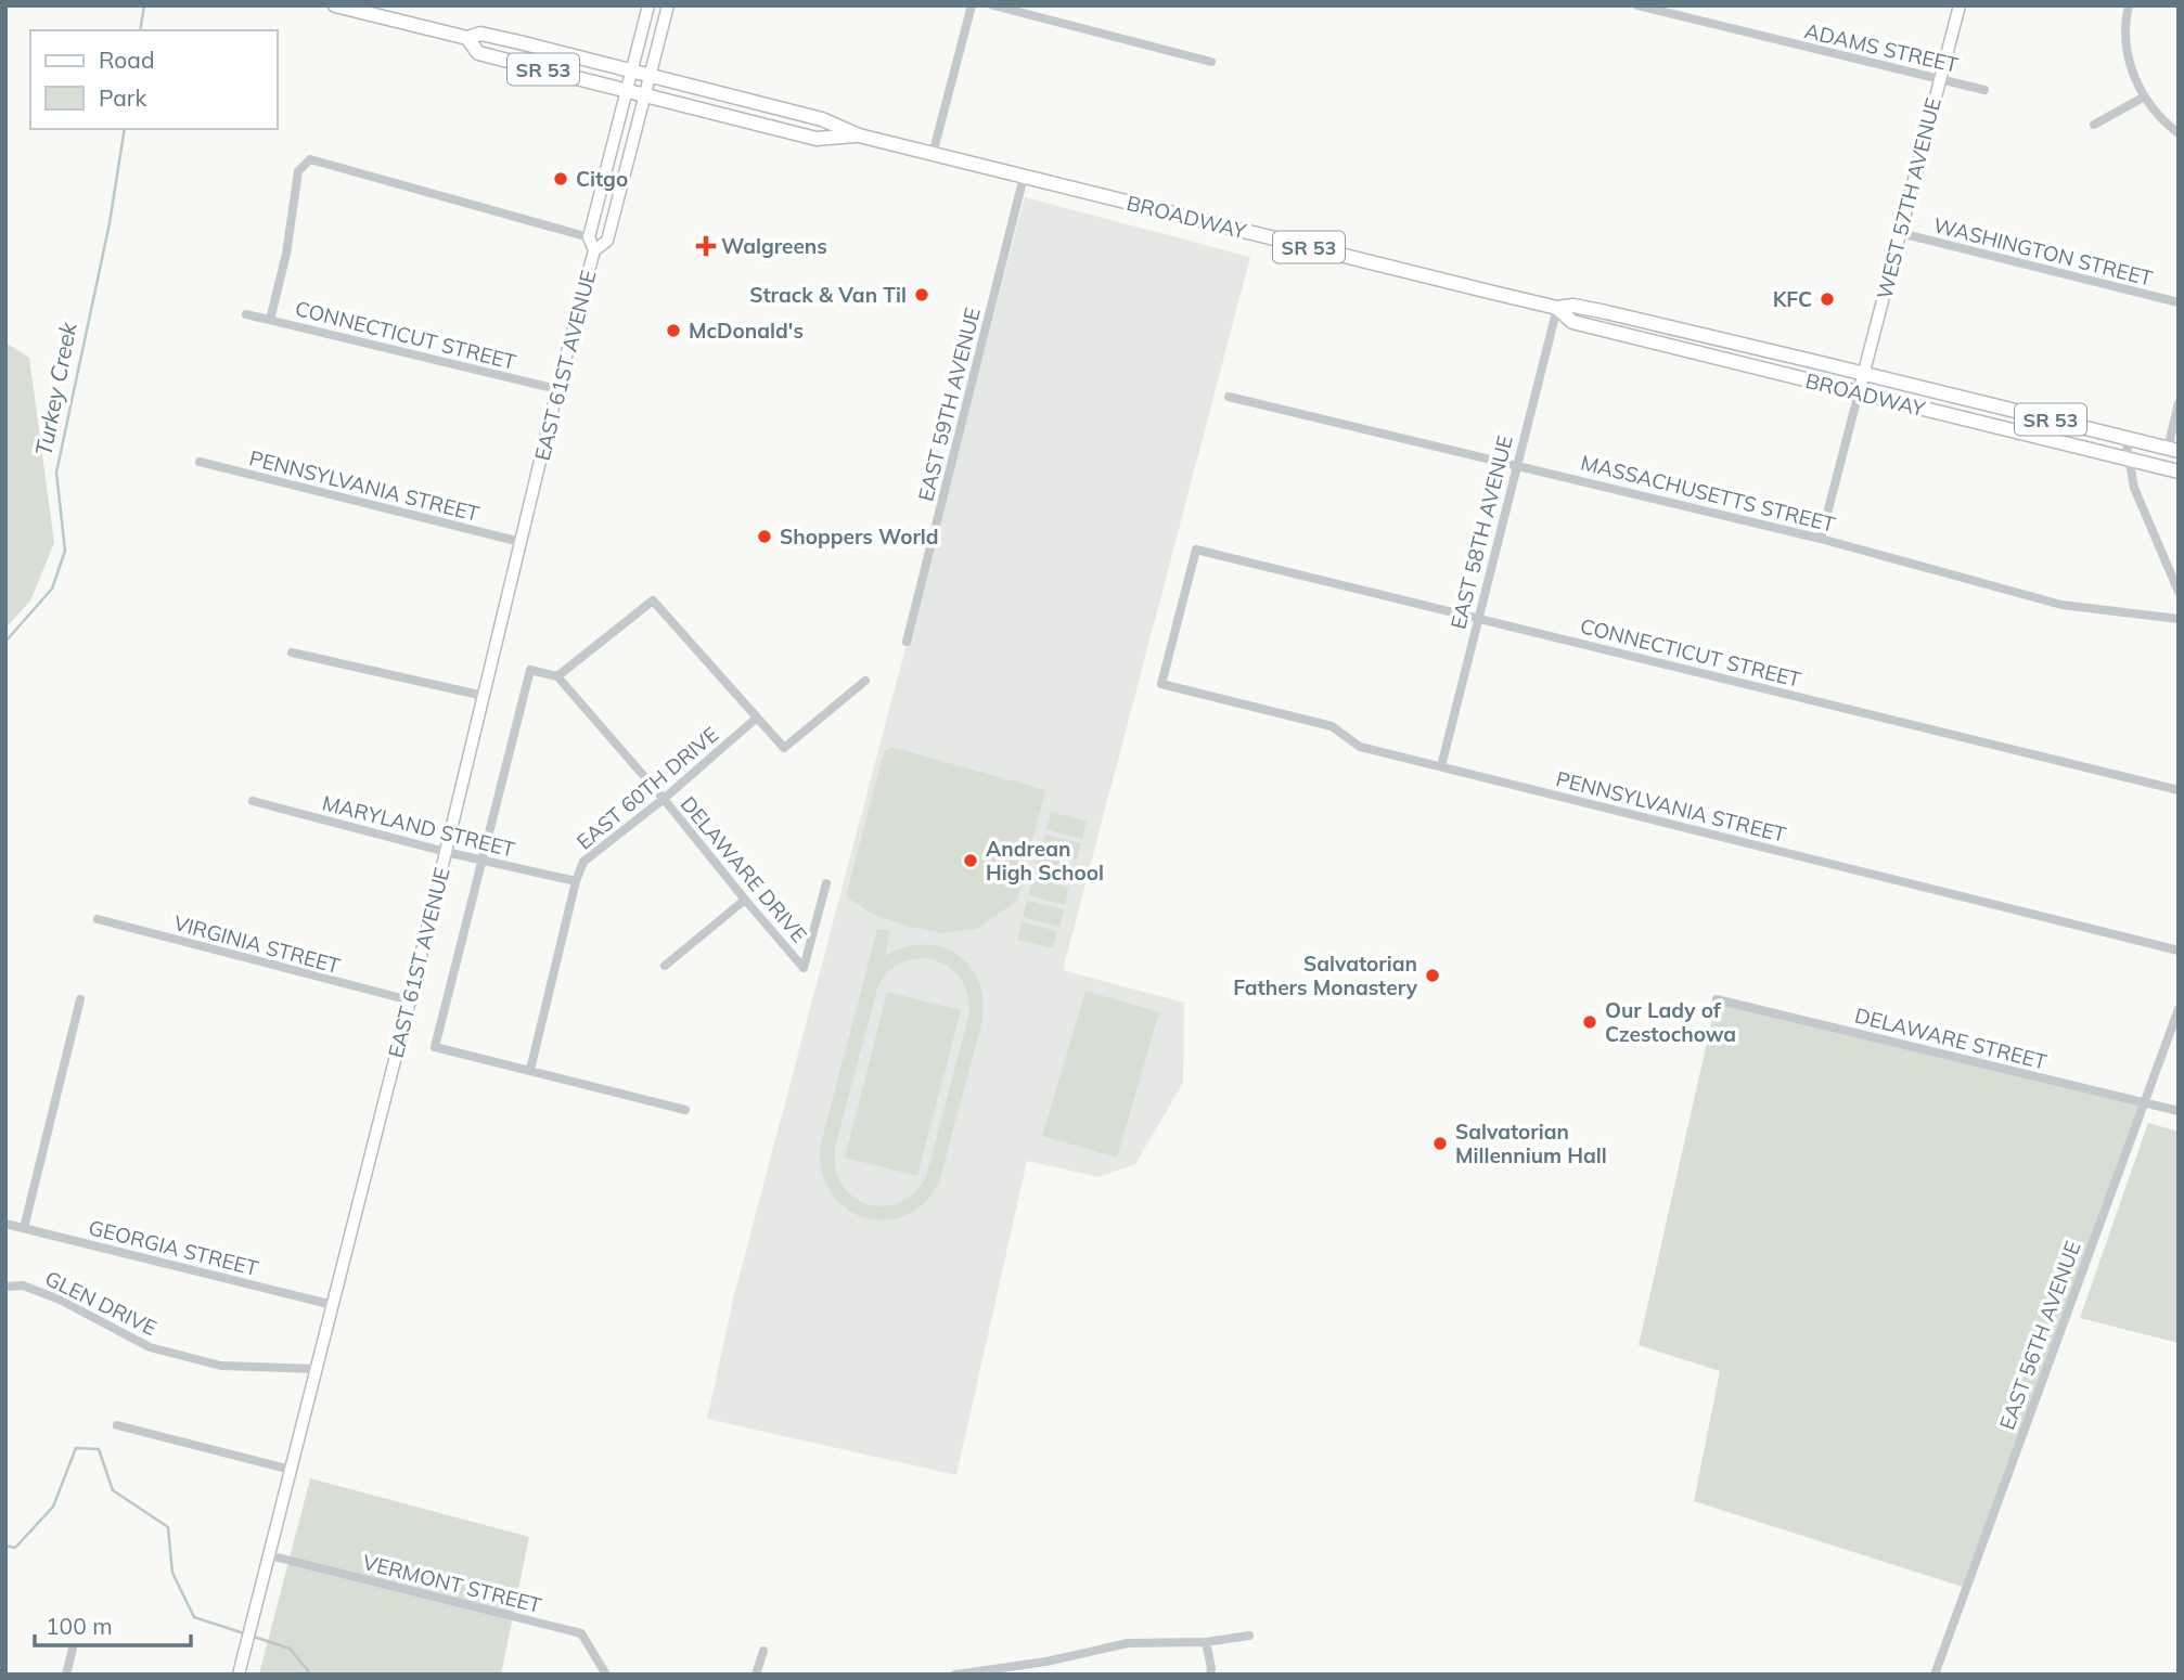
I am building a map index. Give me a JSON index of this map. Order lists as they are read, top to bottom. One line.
{"streets":{"main road":["SR 53","WEST 57TH AVENUE","BROADWAY","EAST 61ST AVENUE"],"street":["ADAMS STREET","WASHINGTON STREET","CONNECTICUT STREET","EAST 59TH AVENUE","PENNSYLVANIA STREET","MASSACHUSETTS STREET","EAST 58TH AVENUE","EAST 60TH DRIVE","MARYLAND STREET","DELAWARE DRIVE","VIRGINIA STREET","DELAWARE STREET","GEORGIA STREET","GLEN DRIVE","EAST 56TH AVENUE","VERMONT STREET"]},"crossings":[["ADAMS STREET","WEST 57TH AVENUE"],["WEST 57TH AVENUE","BROADWAY"],["WEST 57TH AVENUE","WASHINGTON STREET"],["BROADWAY","EAST 61ST AVENUE"],["BROADWAY","EAST 59TH AVENUE"],["BROADWAY","EAST 58TH AVENUE"],["CONNECTICUT STREET","EAST 61ST AVENUE"],["CONNECTICUT STREET","PENNSYLVANIA STREET"],["CONNECTICUT STREET","EAST 58TH AVENUE"],["EAST 61ST AVENUE","PENNSYLVANIA STREET"],["EAST 61ST AVENUE","MARYLAND STREET"],["EAST 61ST AVENUE","VIRGINIA STREET"],["EAST 61ST AVENUE","GEORGIA STREET"],["EAST 61ST AVENUE","GLEN DRIVE"],["EAST 61ST AVENUE","VERMONT STREET"],["PENNSYLVANIA STREET","EAST 58TH AVENUE"],["MASSACHUSETTS STREET","EAST 58TH AVENUE"],["EAST 60TH DRIVE","MARYLAND STREET"],["EAST 60TH DRIVE","DELAWARE DRIVE"],["DELAWARE STREET","EAST 56TH AVENUE"]],"water":["Turkey Creek"],"places":{"other":["Citgo","Strack & Van Til","KFC","McDonald's","Shoppers World","Andrean High School","Salvatorian Fathers Monastery","Our Lady of Czestochowa","Salvatorian Millennium Hall"],"health":["Walgreens"]},"legend":["Road","Park"],"scale_bar":"100 m"}
